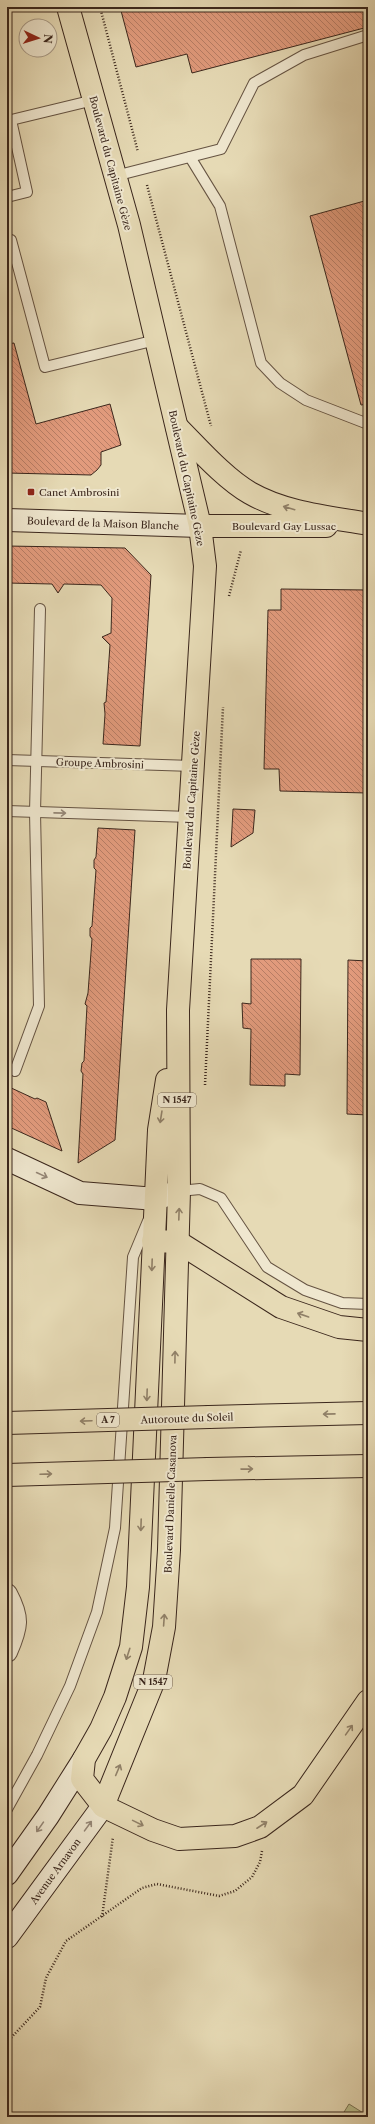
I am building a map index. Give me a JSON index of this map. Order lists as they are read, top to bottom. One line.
{"streets":{"main road":["Boulevard du Capitaine Gèze","Boulevard Gay Lussac","N 1547","Autoroute du Soleil","A 7","Boulevard Danielle Casanova"],"street":["Boulevard de la Maison Blanche","Avenue Arnavon"],"lane":["Groupe Ambrosini"]},"crossings":[["Boulevard du Capitaine Gèze","Boulevard de la Maison Blanche"],["Boulevard du Capitaine Gèze","Boulevard Gay Lussac"],["Boulevard du Capitaine Gèze","Groupe Ambrosini"],["Boulevard du Capitaine Gèze","Boulevard Danielle Casanova"],["Boulevard de la Maison Blanche","Boulevard Gay Lussac"],["Boulevard Danielle Casanova","Avenue Arnavon"]],"one_way":["Boulevard Gay Lussac"],"places":{"transit":["Canet Ambrosini"]},"north":"right"}
